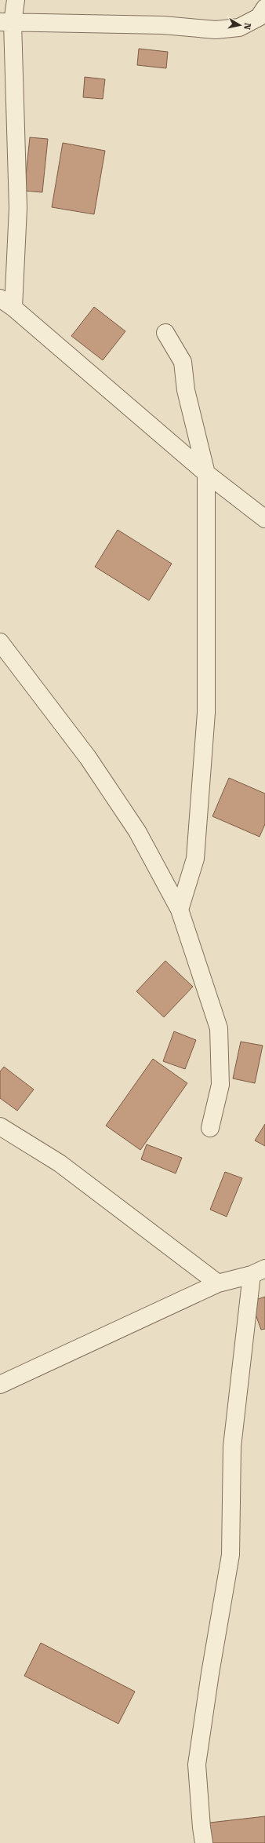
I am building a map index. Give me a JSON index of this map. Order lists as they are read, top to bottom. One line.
{"north":"right"}
